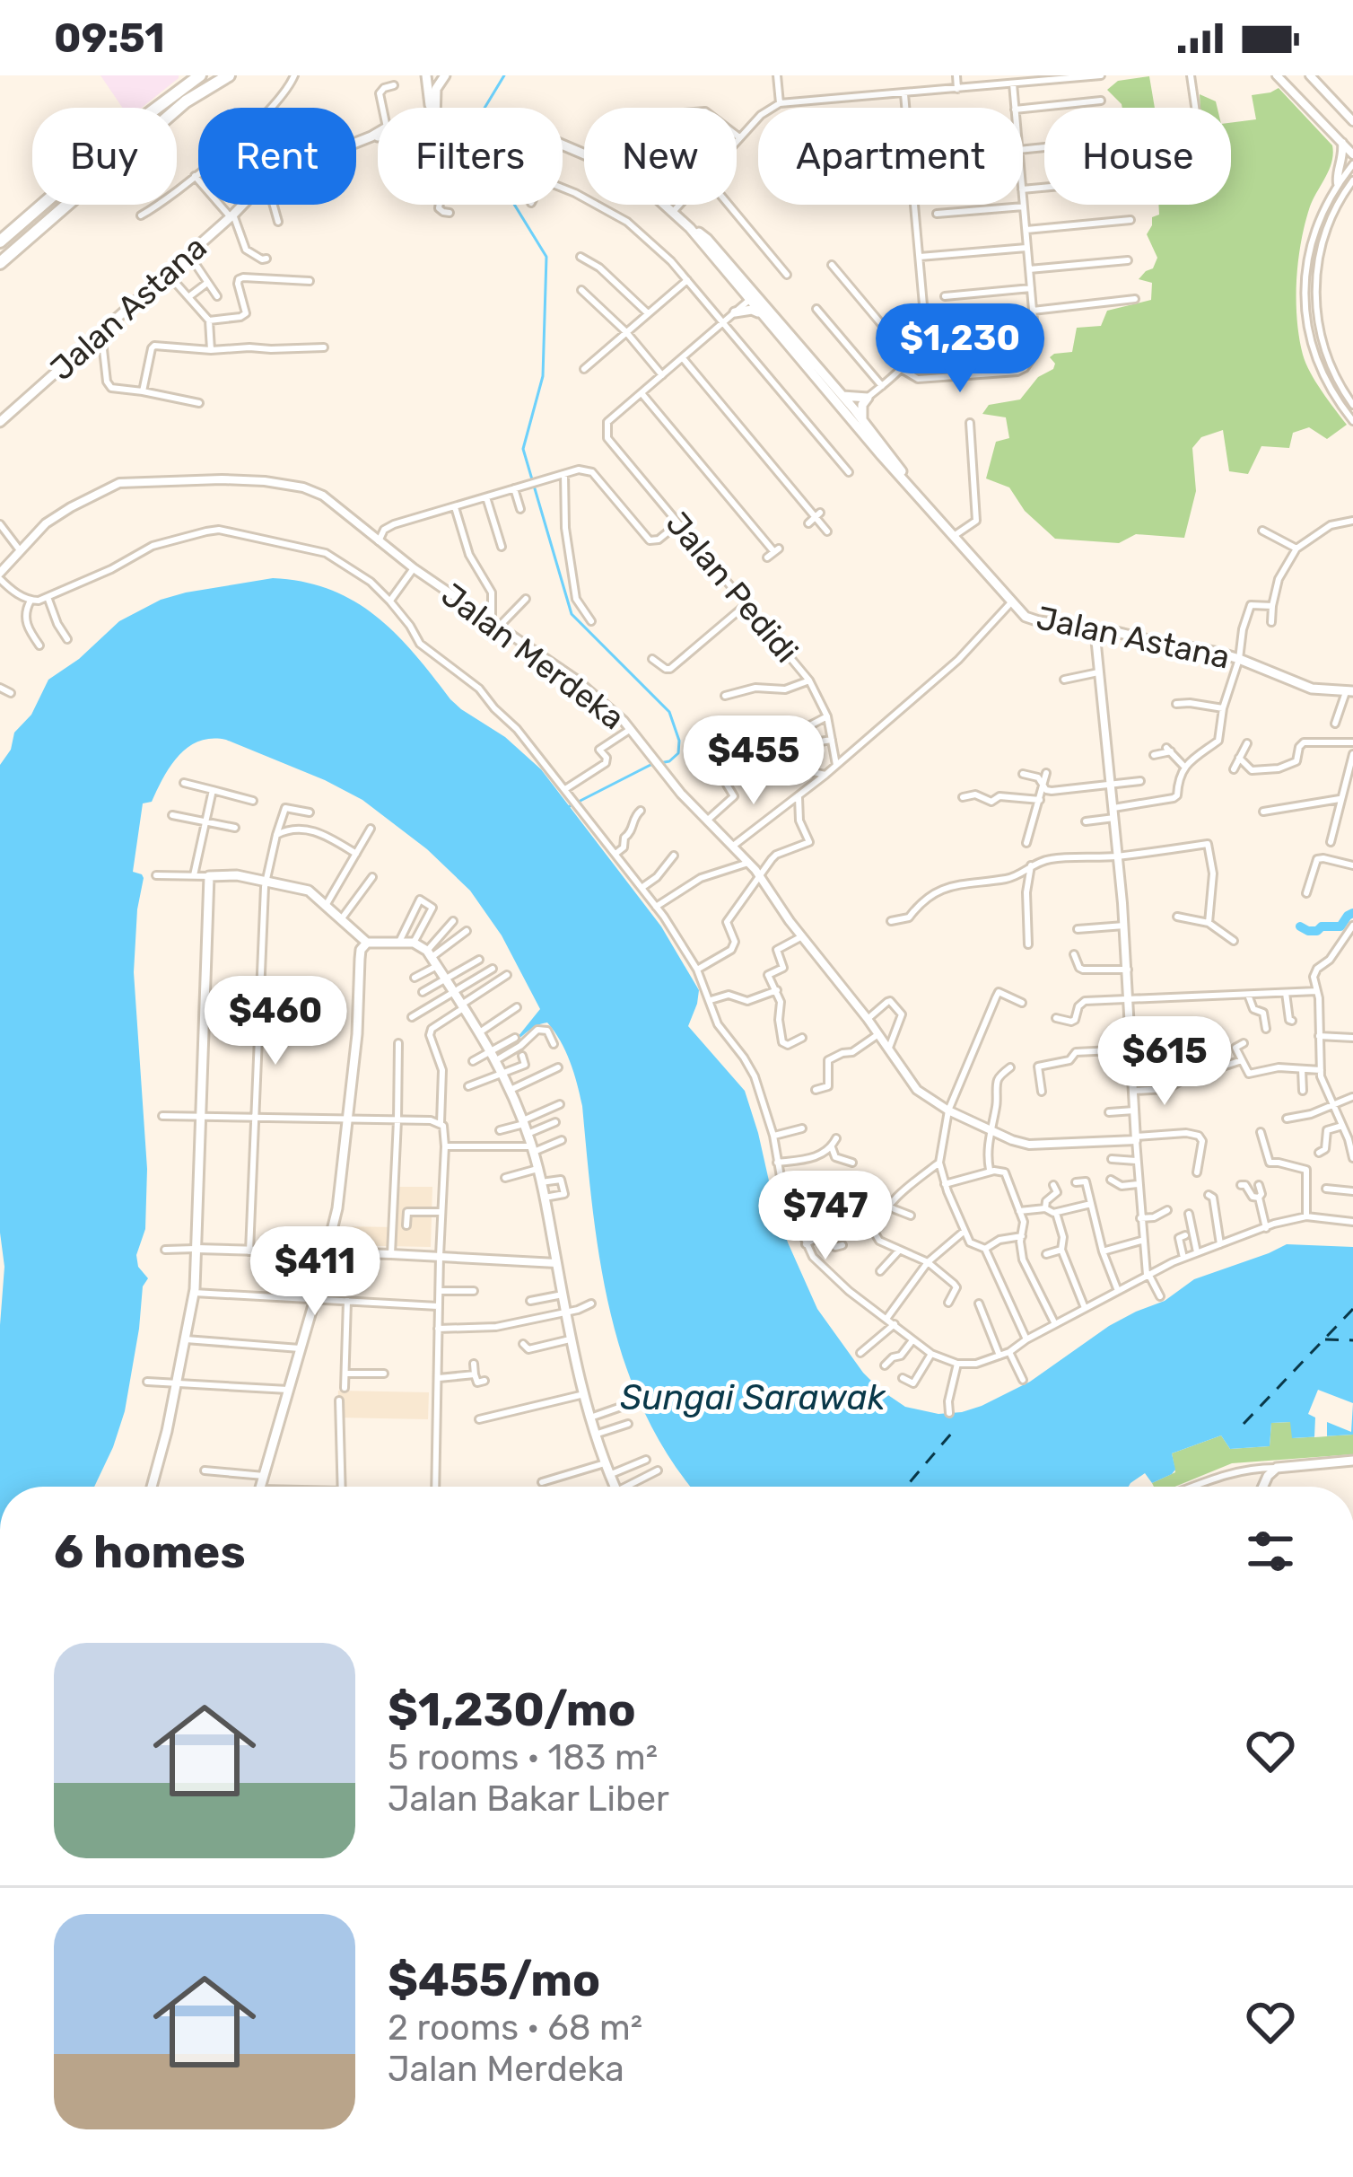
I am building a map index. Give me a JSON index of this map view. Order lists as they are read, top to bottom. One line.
{"streets":{"main road":["Jalan Astana"],"street":["Jalan Pedidi","Jalan Merdeka"]},"water":["Sungai Sarawak"],"page":{"status":"09:51","chip":["Buy","Rent","Filters","New","Apartment","House"],"price":["$1,230","$455","$460","$615","$747","$411"],"heading":"6 homes","list":[{"name":"$1,230/mo","note":"5 rooms · 183 m² · Jalan Bakar Liber"},{"name":"$455/mo","note":"2 rooms · 68 m² · Jalan Merdeka"}]}}
